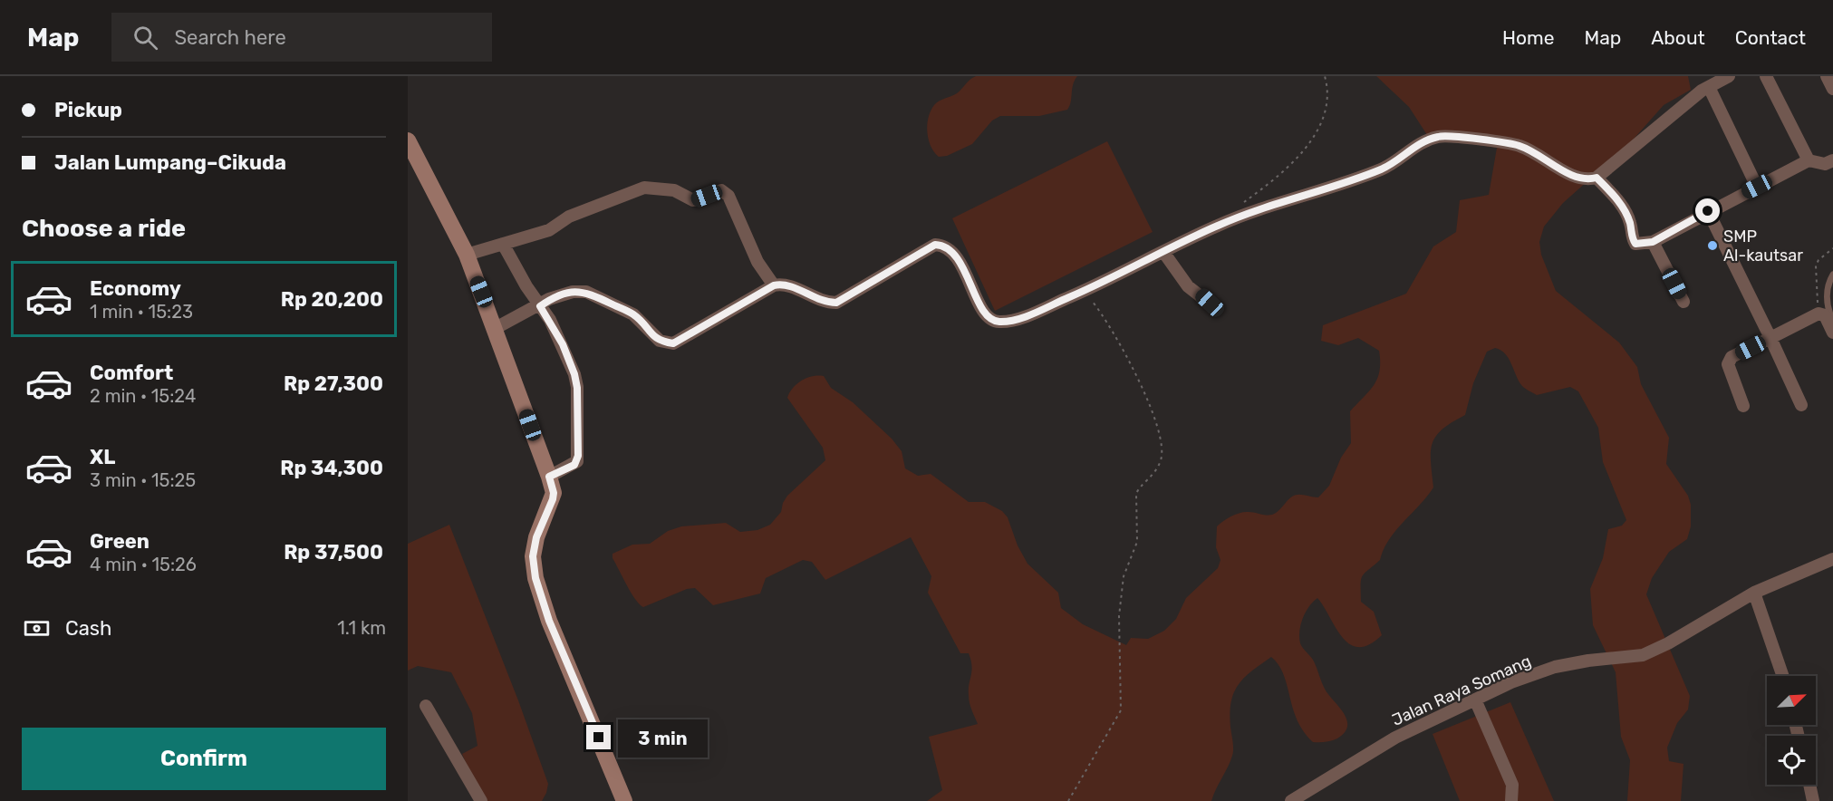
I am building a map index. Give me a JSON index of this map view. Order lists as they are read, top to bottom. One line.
{"streets":{"street":["Jalan Raya Somang"]},"places":["SMP Al-kautsar"],"north":"top right","page":{"header":"Map","search":"Search here","nav":["Home","Map","About","Contact"],"banner":["Pickup","Jalan Lumpang–Cikuda"],"heading":"Choose a ride","list":[{"name":"Economy","note":"1 min · 15:23","value":"Rp 20,200"},{"name":"Comfort","note":"2 min · 15:24","value":"Rp 27,300"},{"name":"XL","note":"3 min · 15:25","value":"Rp 34,300"},{"name":"Green","note":"4 min · 15:26","value":"Rp 37,500"}],"pay":["Cash","1.1 km"],"buttons":"Confirm","bubble":"3 min"}}
